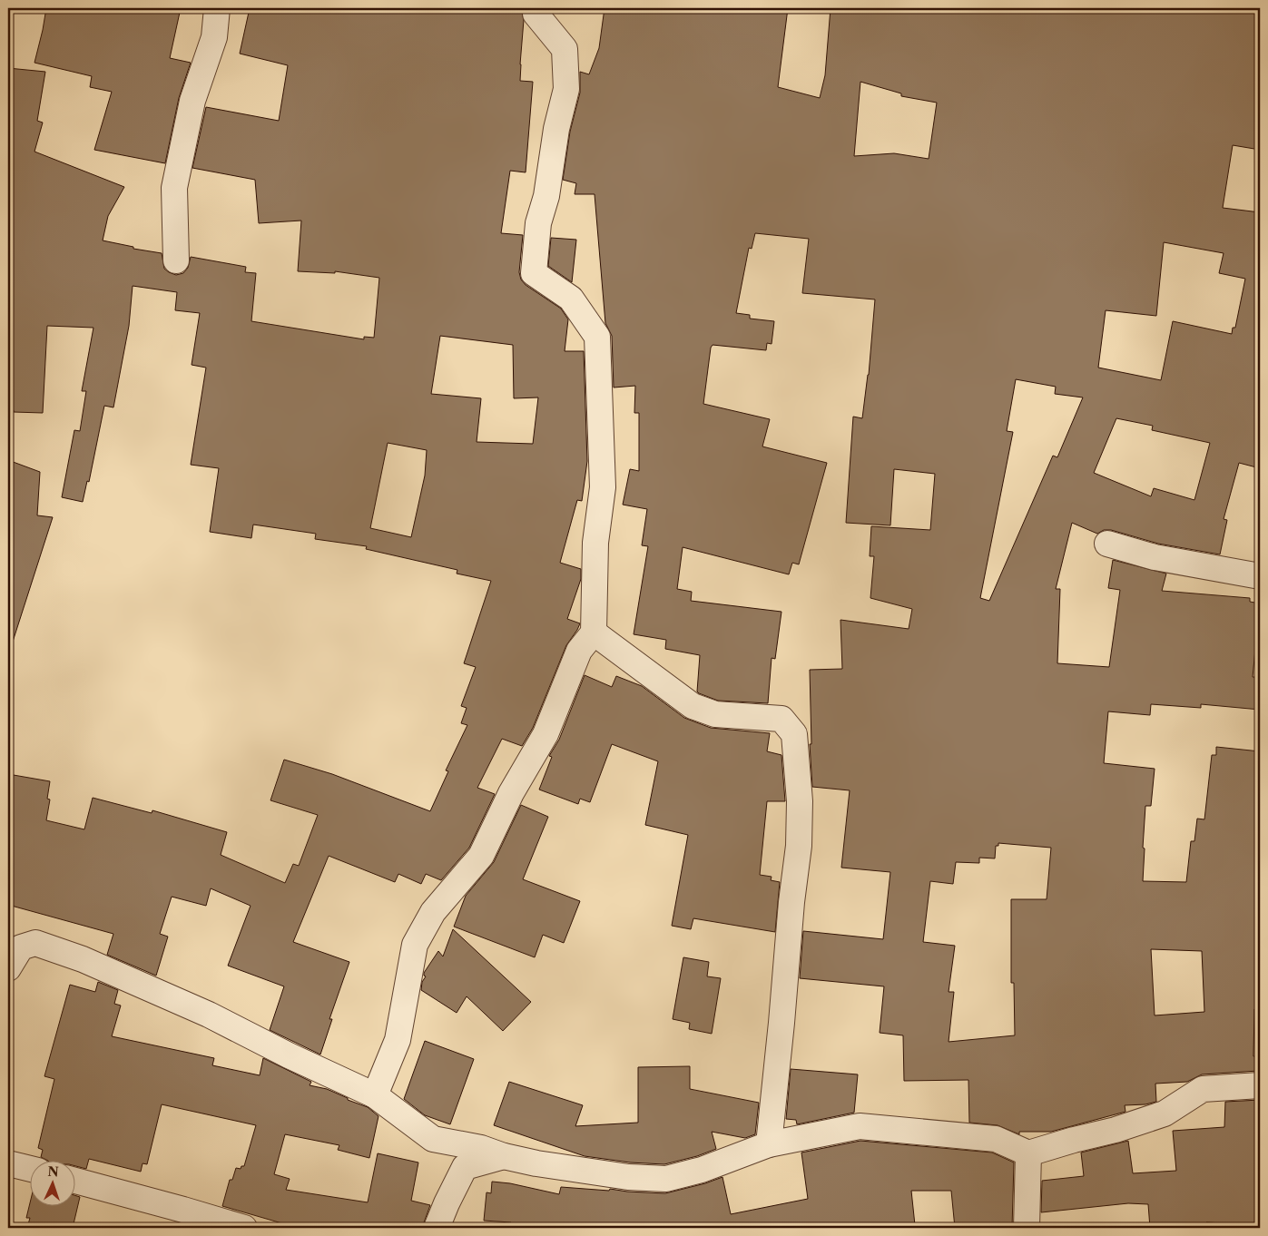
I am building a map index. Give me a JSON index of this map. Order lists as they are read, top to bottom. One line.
{"north":"top"}
